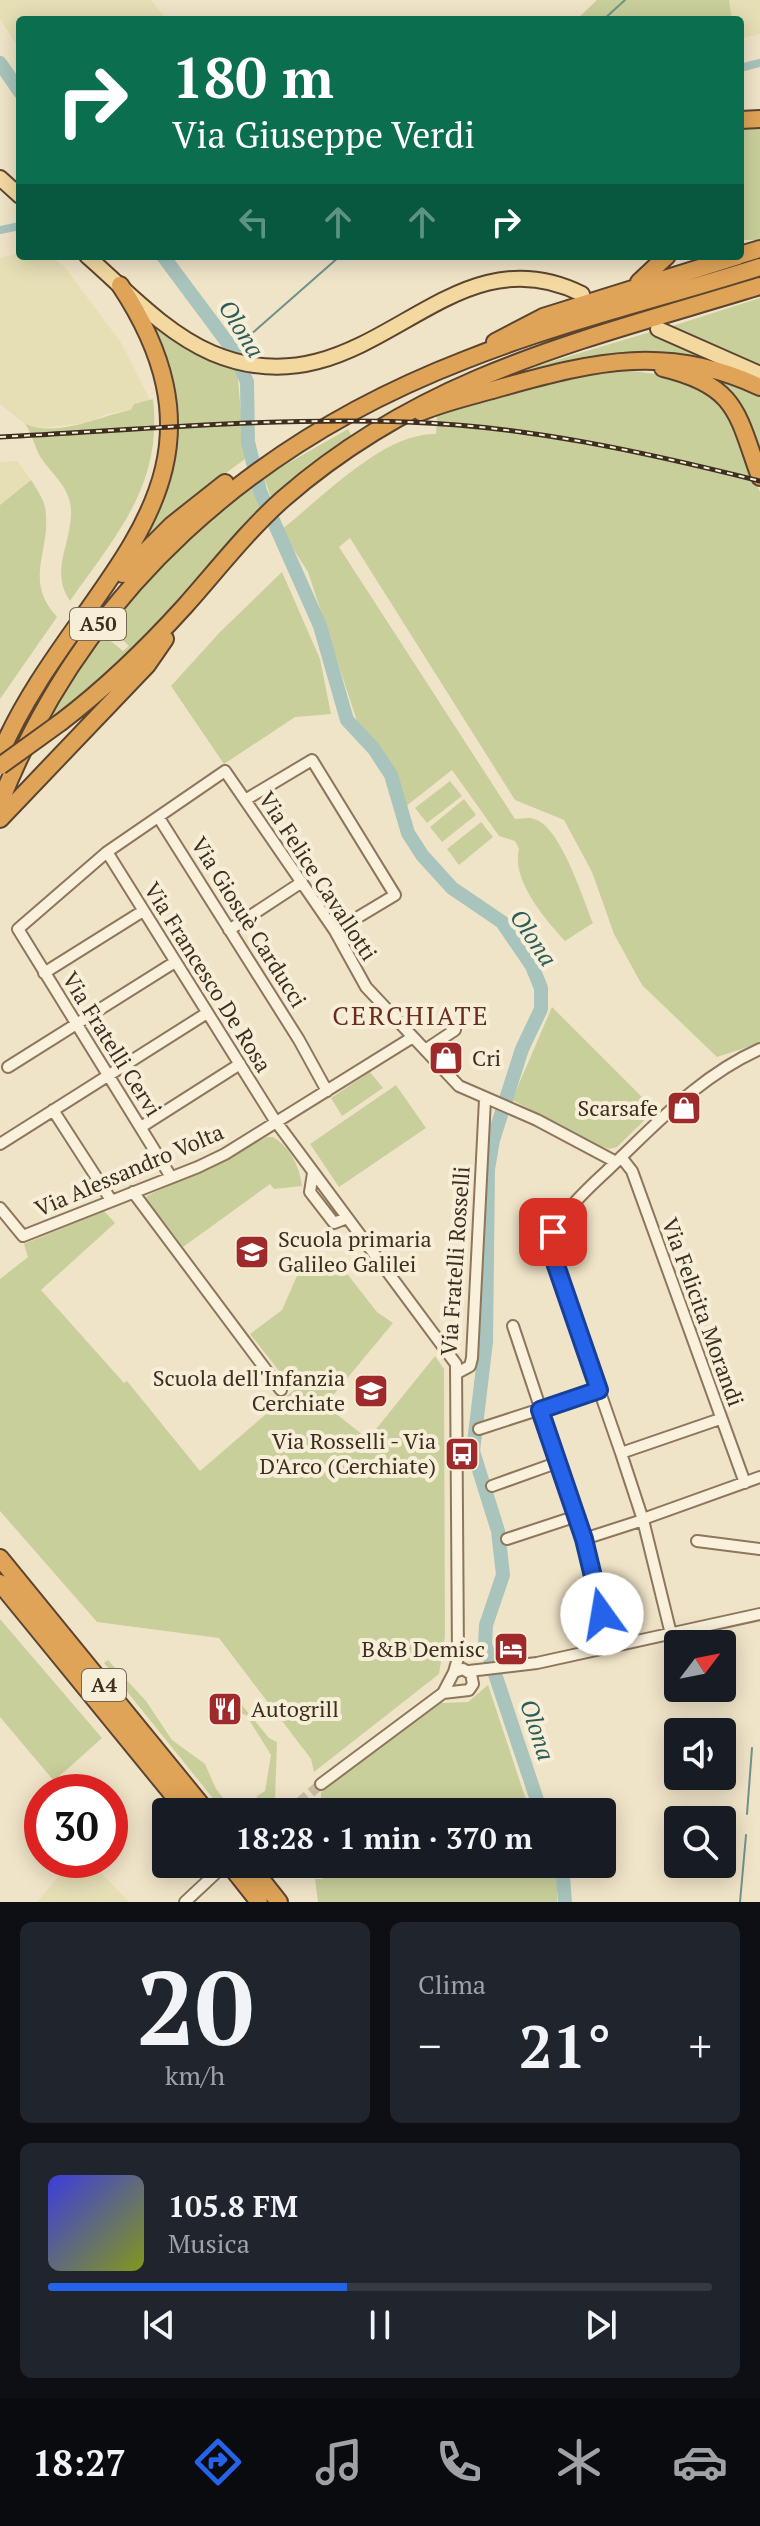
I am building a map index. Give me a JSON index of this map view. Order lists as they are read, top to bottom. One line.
{"streets":{"highway":["A50","A4"],"street":["Via Felice Cavallotti","Via Giosuè Carducci","Via Francesco De Rosa","Via Fratelli Cervi","Via Alessandro Volta","Via Fratelli Rosselli","Via Felicita Morandi"]},"crossings":[["Via Felice Cavallotti","Via Giosuè Carducci"],["Via Felice Cavallotti","Via Alessandro Volta"],["Via Felice Cavallotti","Via Fratelli Rosselli"],["Via Felice Cavallotti","Via Felicita Morandi"],["Via Giosuè Carducci","Via Alessandro Volta"],["Via Francesco De Rosa","Via Fratelli Cervi"],["Via Francesco De Rosa","Via Alessandro Volta"],["Via Francesco De Rosa","Via Fratelli Rosselli"],["Via Fratelli Cervi","Via Alessandro Volta"]],"districts":["CERCHIATE"],"water":["Olona"],"places":{"shop":["Cri","Scarsafe"],"school or university":["Scuola primaria Galileo Galilei","Scuola dell'Infanzia Cerchiate"],"bus stop":["Via Rosselli - Via D'Arco (Cerchiate)"],"hotel":["B&B Demisc"],"restaurant":["Autogrill"]},"north":"top right","page":{"turn":["180 m","Via Giuseppe Verdi"],"limit":"30","trip":"18:28 · 1 min · 370 m","tile":[["20","km/h"],"Clima"],"heat":["−","21°","+"],"song":["105.8 FM","Musica"],"tabs":"18:27"}}
